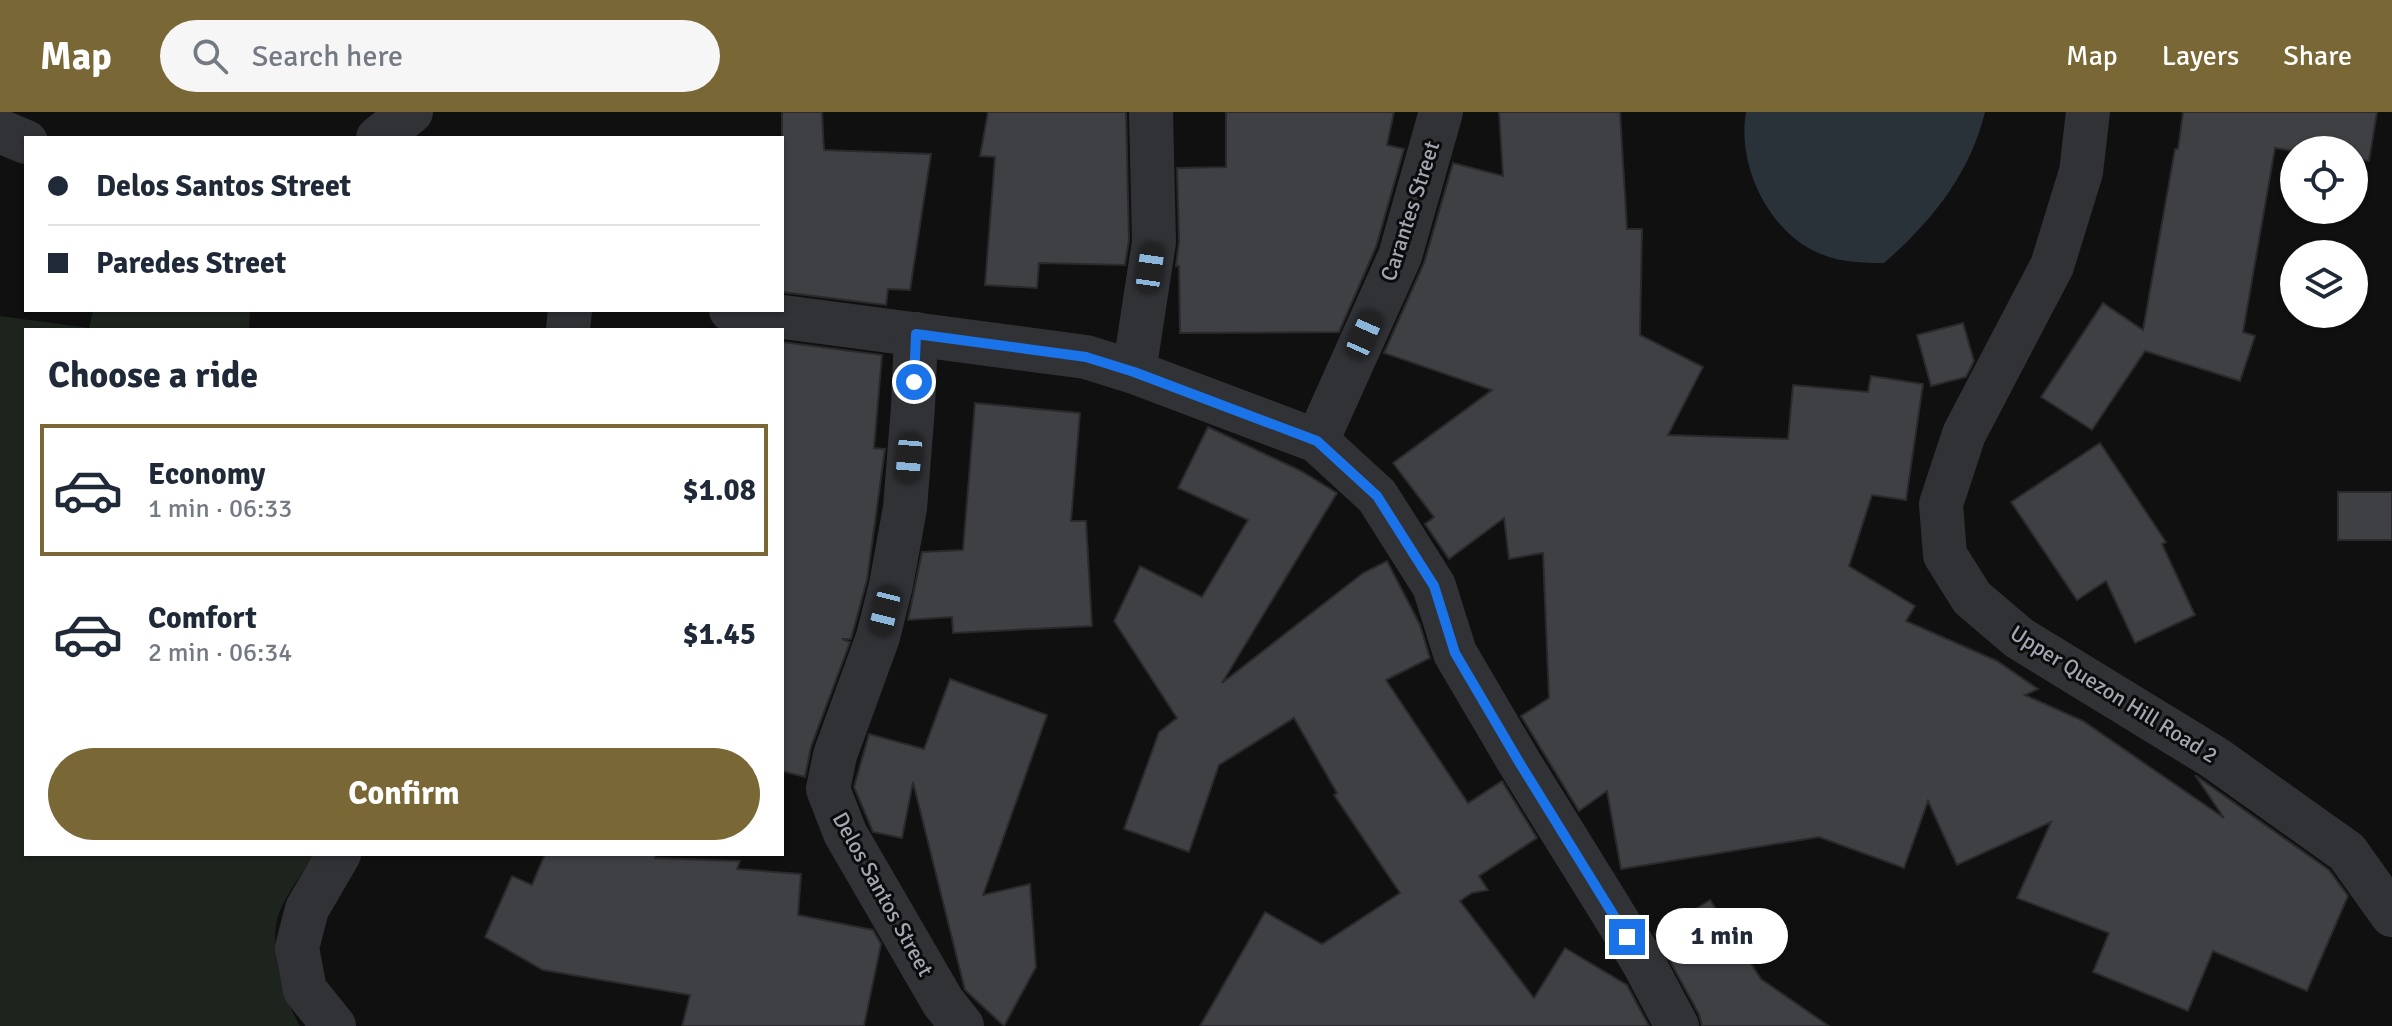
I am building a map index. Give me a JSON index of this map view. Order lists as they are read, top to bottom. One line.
{"streets":{"street":["Carantes Street","Upper Quezon Hill Road 2","Delos Santos Street"]},"page":{"header":"Map","search":"Search here","nav":["Map","Layers","Share"],"banner":["Delos Santos Street","Paredes Street"],"heading":"Choose a ride","list":[{"name":"Economy","note":"1 min · 06:33","value":"$1.08"},{"name":"Comfort","note":"2 min · 06:34","value":"$1.45"}],"buttons":"Confirm","bubble":"1 min"}}
